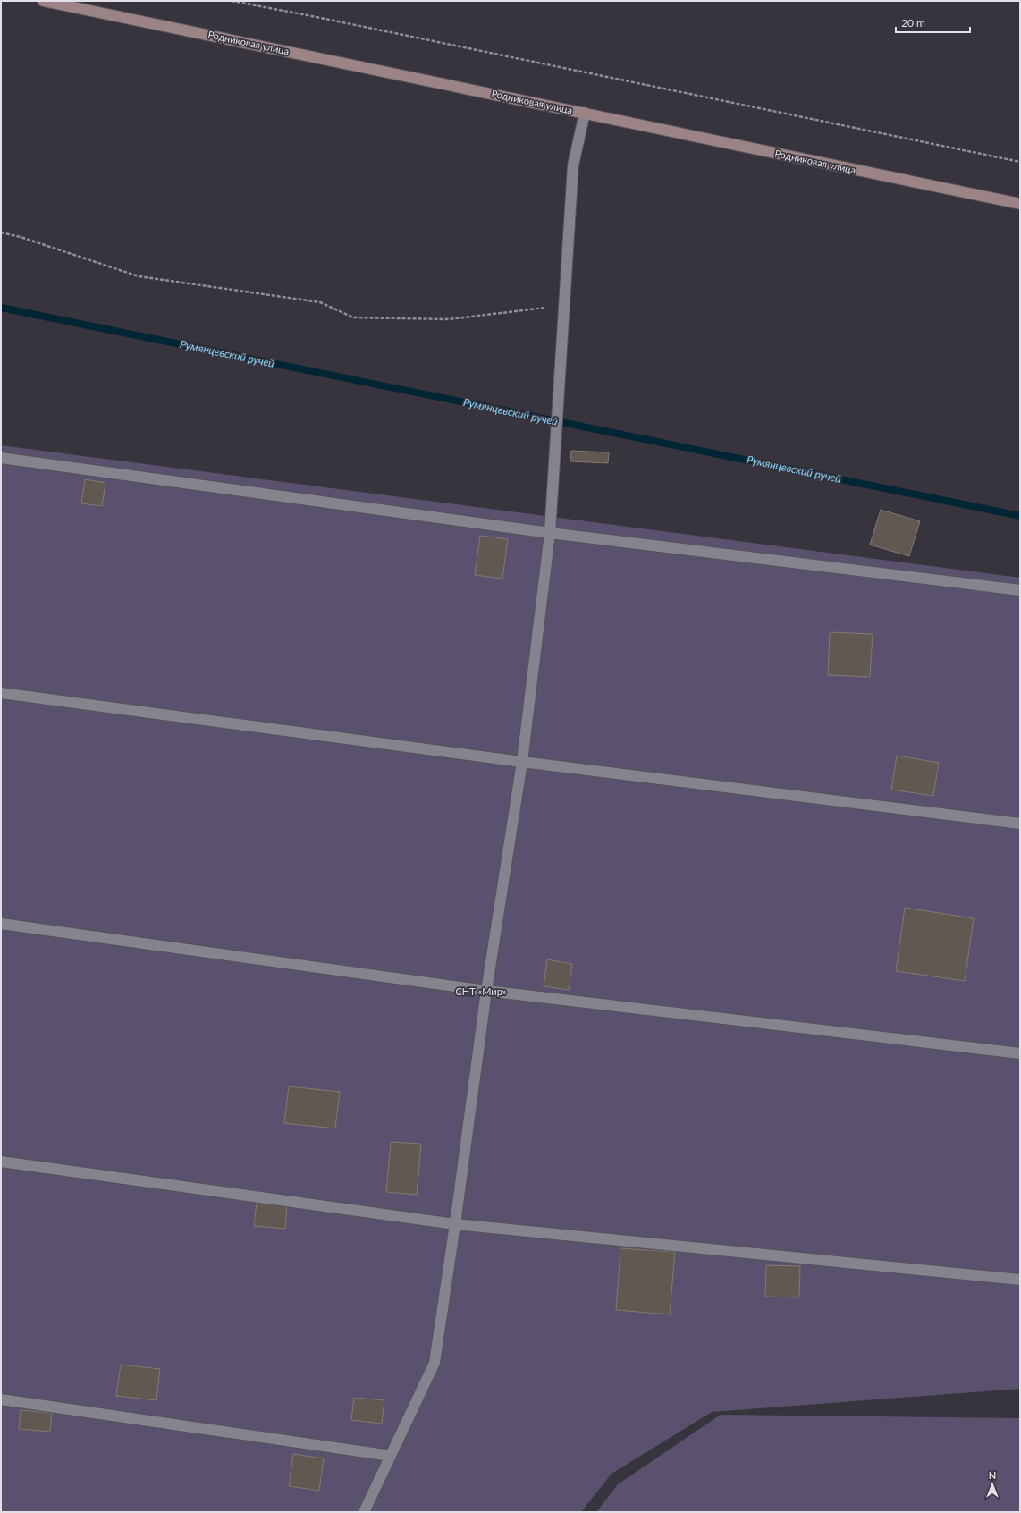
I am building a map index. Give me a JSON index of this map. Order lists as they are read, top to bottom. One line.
{"streets":{"main road":["Родниковая улица"]},"water":["Румянцевский ручей"],"parks":["СНТ «Мир»"],"scale_bar":"20 m","north":"top"}
